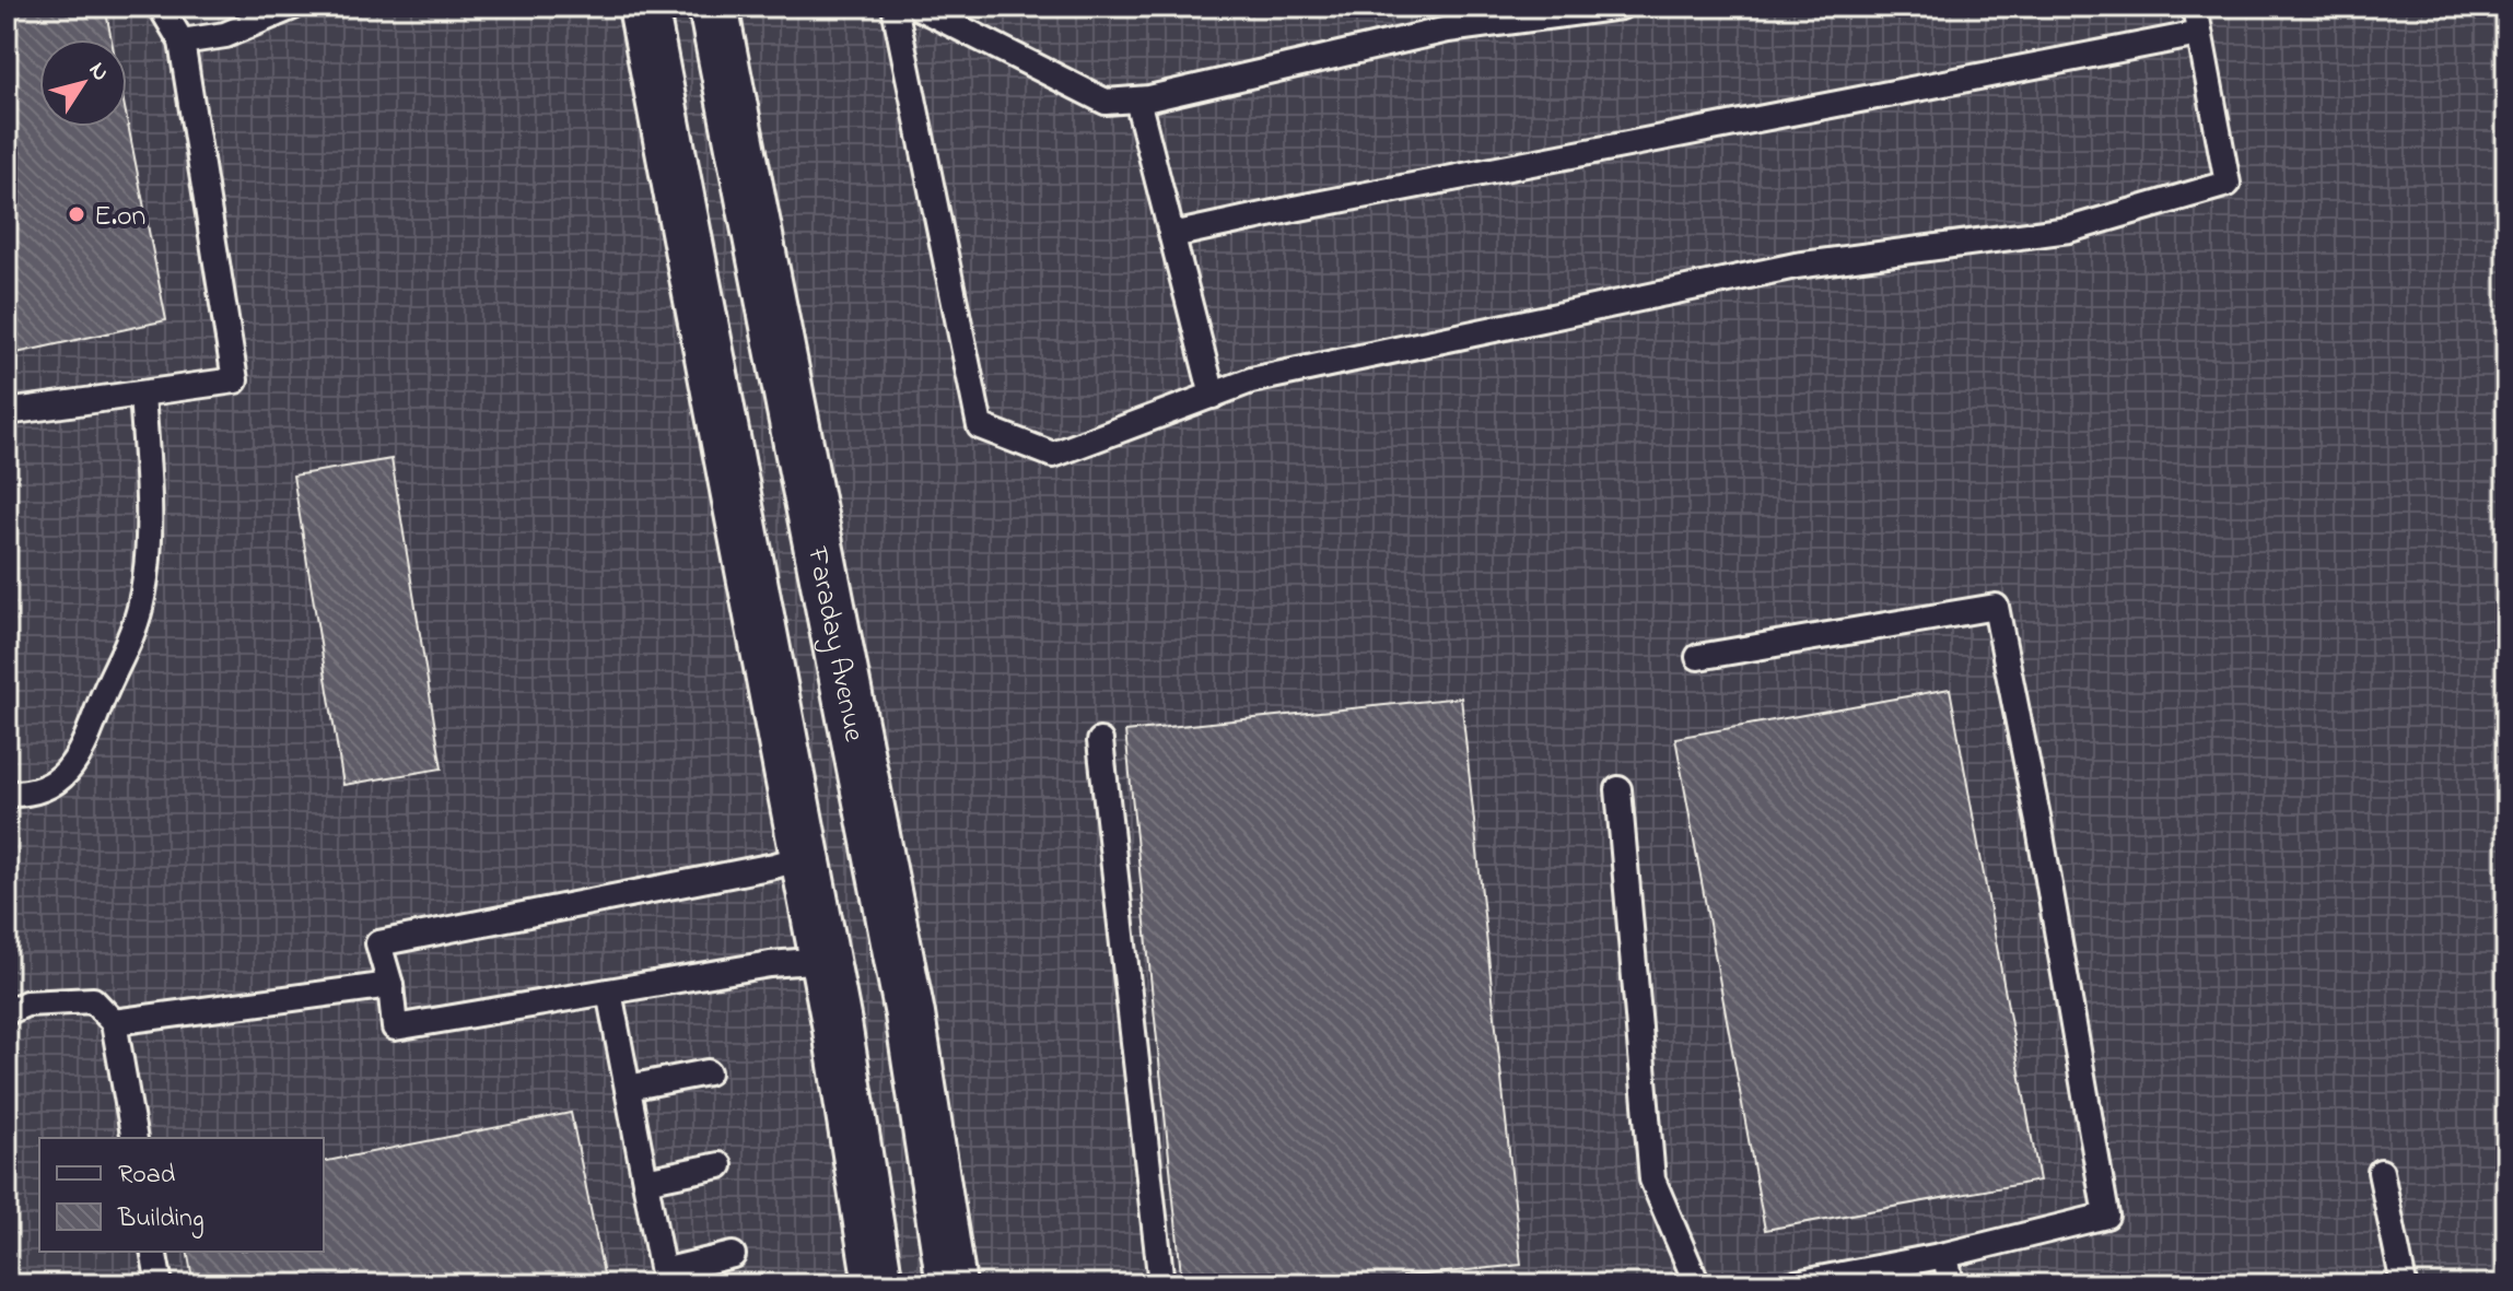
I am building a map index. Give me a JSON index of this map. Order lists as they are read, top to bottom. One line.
{"streets":{"street":["Faraday Avenue"]},"places":["E.on"],"legend":["Road","Building"],"north":"top right"}
